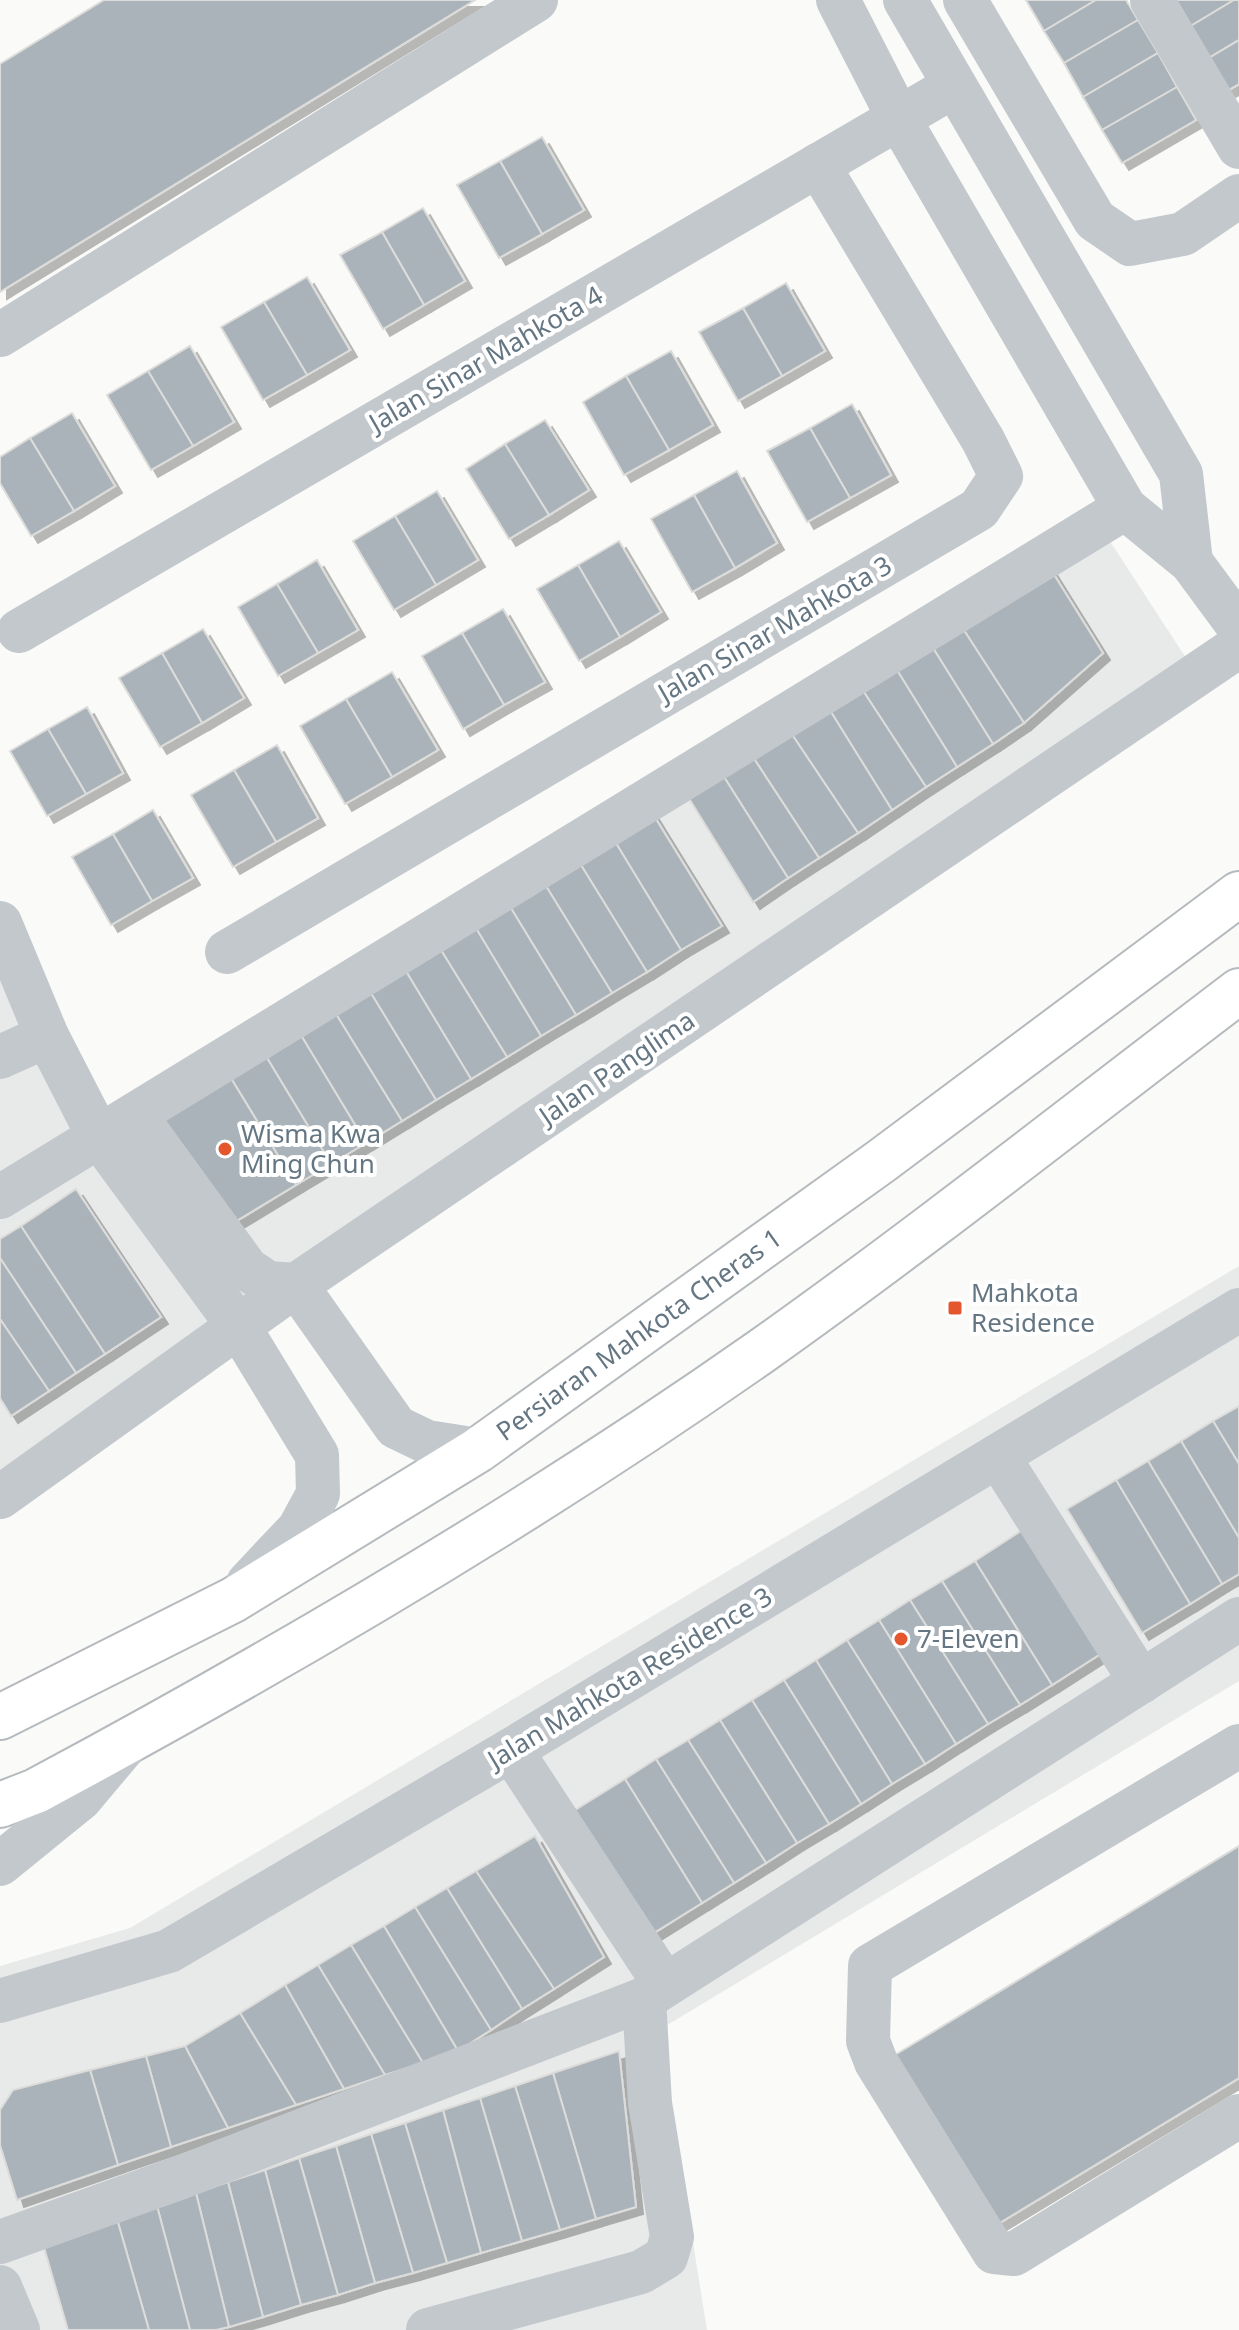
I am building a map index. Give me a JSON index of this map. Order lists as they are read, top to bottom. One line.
{"streets":{"main road":["Persiaran Mahkota Cheras 1"],"street":["Jalan Sinar Mahkota 4","Jalan Sinar Mahkota 3","Jalan Panglima","Jalan Mahkota Residence 3"]},"crossings":[["Jalan Sinar Mahkota 4","Jalan Sinar Mahkota 3"]],"places":{"other":["Wisma Kwa Ming Chun","7-Eleven"],"transit":["Mahkota Residence"]}}
